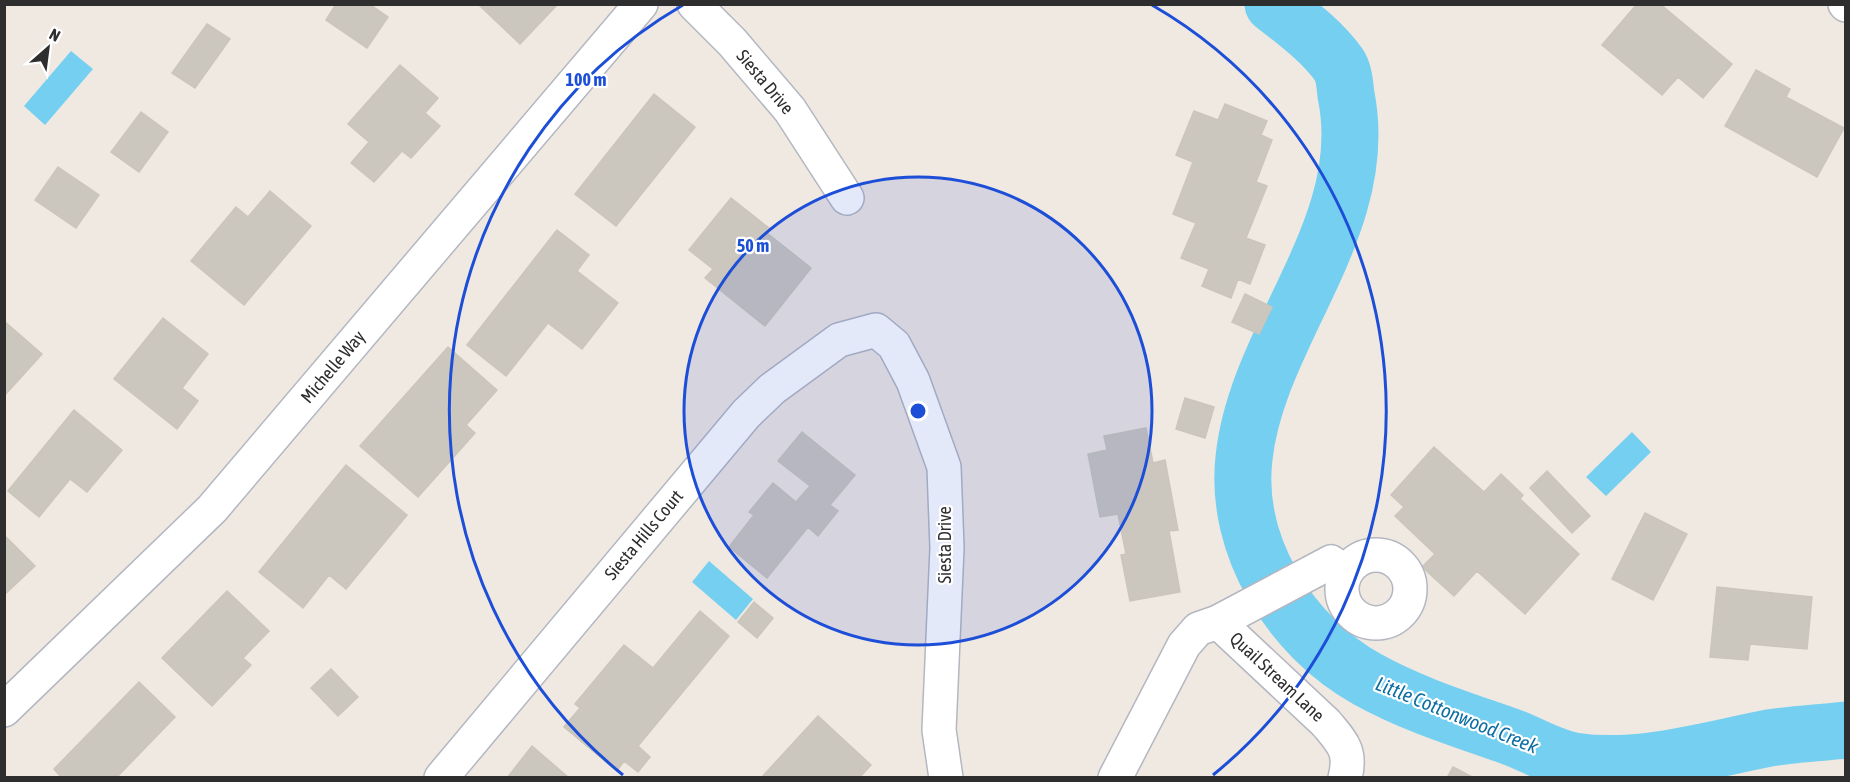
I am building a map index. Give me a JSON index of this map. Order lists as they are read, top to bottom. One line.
{"streets":{"street":["Siesta Drive","Michelle Way","Siesta Hills Court","Quail Stream Lane"]},"crossings":[["Siesta Drive","Siesta Hills Court"]],"water":["Little Cottonwood Creek"],"north":"top right","rings":["100 m","50 m"]}
